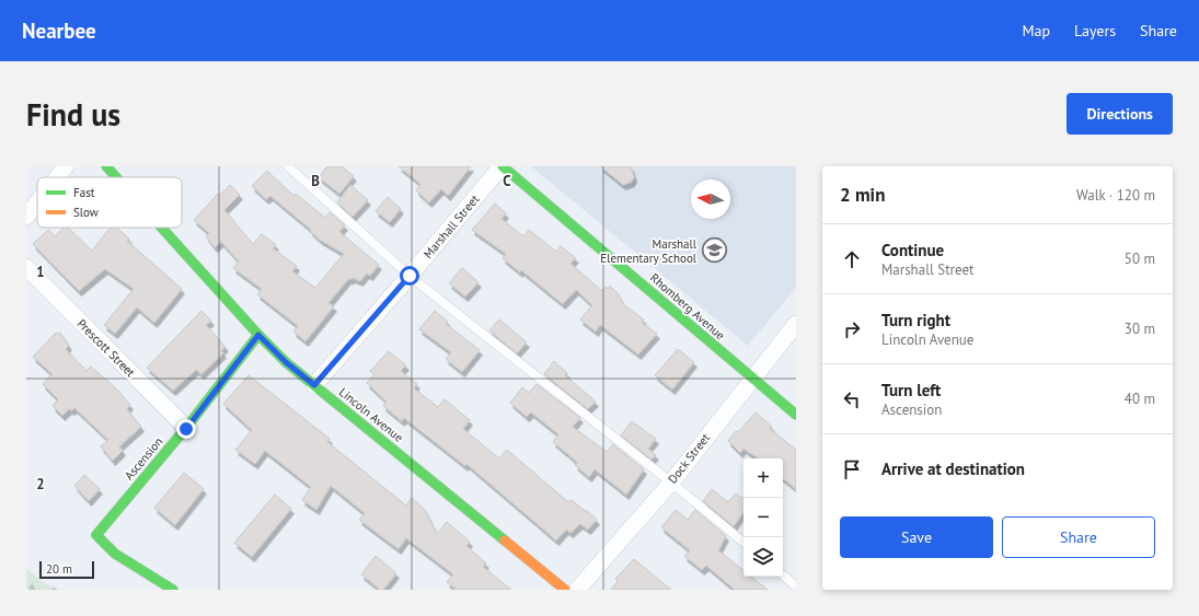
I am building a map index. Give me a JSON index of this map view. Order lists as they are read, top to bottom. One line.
{"streets":{"street":["Marshall Street","Rhomberg Avenue","Prescott Street","Lincoln Avenue","Ascension","Dock Street"]},"crossings":[["Marshall Street","Rhomberg Avenue"],["Marshall Street","Lincoln Avenue"],["Rhomberg Avenue","Dock Street"],["Prescott Street","Ascension"],["Lincoln Avenue","Ascension"]],"places":{"school or university":["Marshall Elementary School"]},"legend":["Fast","Slow"],"scale_bar":"20 m","north":"left","page":{"header":"Nearbee","nav":["Map","Layers","Share"],"buttons":["Directions",["Save","Share"]],"title":"Find us","heading":["2 min","Walk · 120 m"],"list":[["Continue","Marshall Street","50 m"],["Turn right","Lincoln Avenue","30 m"],["Turn left","Ascension","40 m"],"Arrive at destination"],"map_buttons":["+","−"],"scale":"20 m"},"grid":{"columns":["B","C"],"rows":["1","2"]}}
